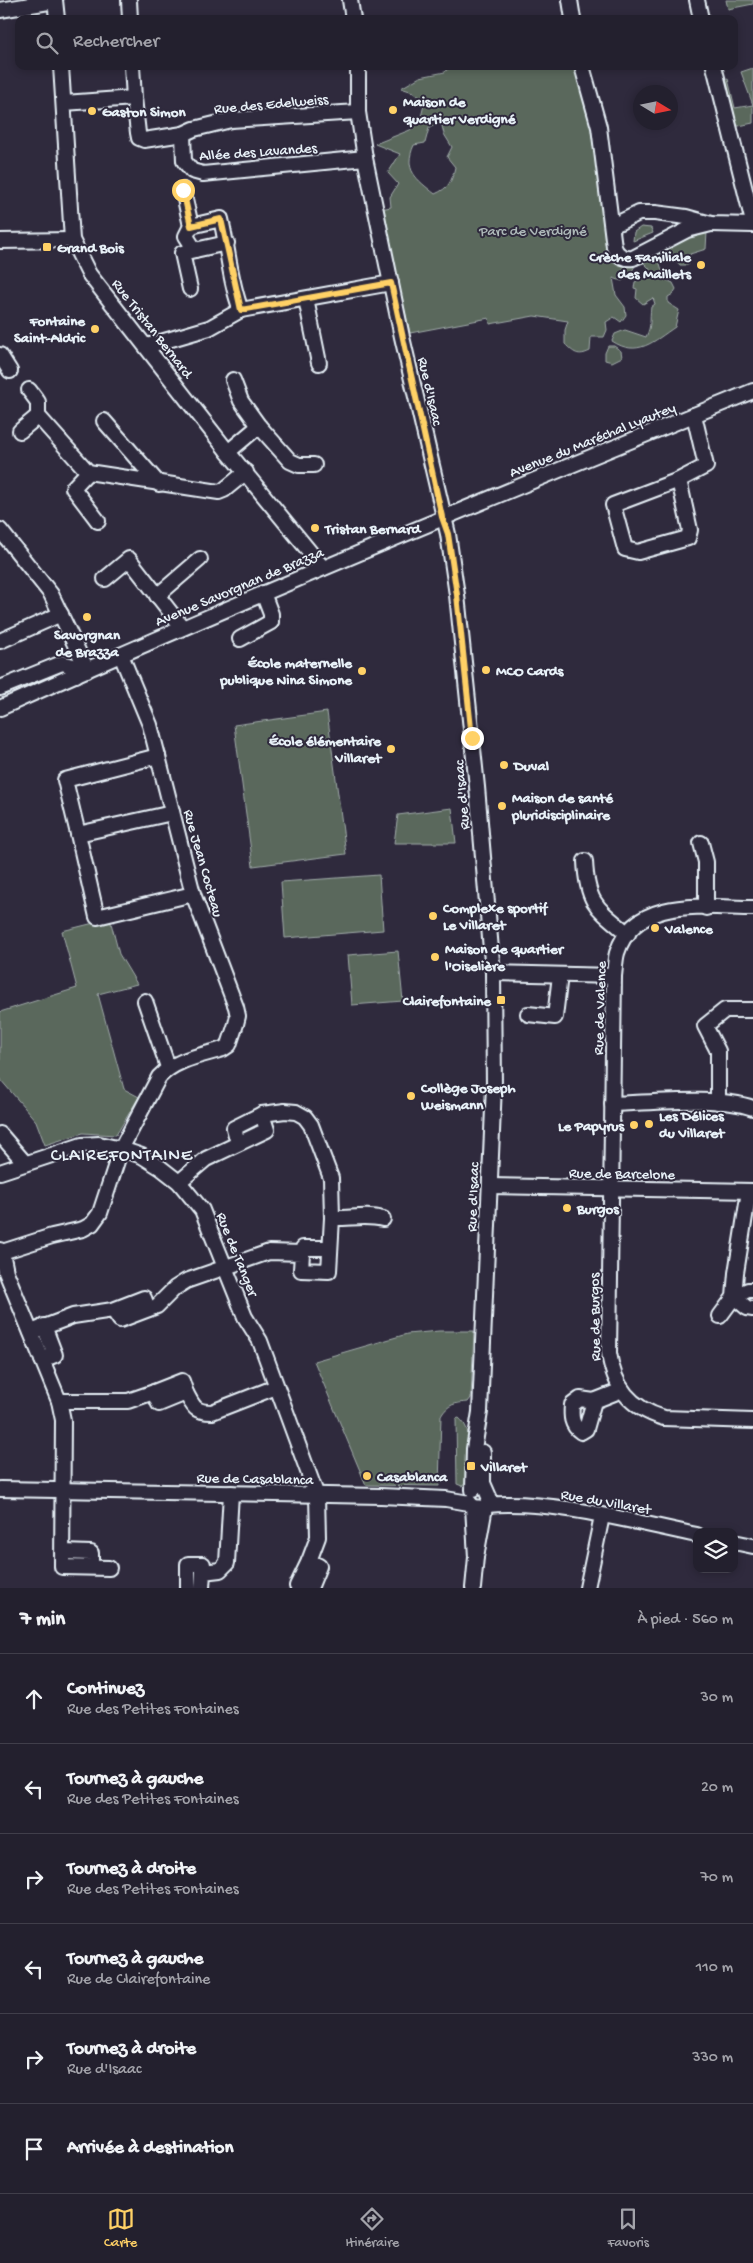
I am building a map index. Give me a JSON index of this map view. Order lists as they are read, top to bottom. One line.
{"streets":{"street":["Rue des Edelweiss","Allée des Lavandes","Rue Tristan Bernard","Rue d'Isaac","Avenue du Maréchal Lyautey","Avenue Savorgnan de Brazza","Rue Jean Cocteau","Rue de Valence","Rue de Barcelone","Rue de Tanger","Rue de Burgos","Rue de Casablanca","Rue du Villaret"]},"crossings":[["Rue des Edelweiss","Allée des Lavandes"],["Rue des Edelweiss","Rue d'Isaac"],["Allée des Lavandes","Rue d'Isaac"],["Rue Tristan Bernard","Avenue Savorgnan de Brazza"],["Rue d'Isaac","Avenue du Maréchal Lyautey"],["Rue d'Isaac","Avenue Savorgnan de Brazza"],["Rue d'Isaac","Rue de Barcelone"],["Rue d'Isaac","Rue de Casablanca"],["Rue d'Isaac","Rue du Villaret"],["Avenue du Maréchal Lyautey","Avenue Savorgnan de Brazza"],["Avenue Savorgnan de Brazza","Rue Jean Cocteau"],["Rue de Valence","Rue de Barcelone"],["Rue de Valence","Rue de Burgos"],["Rue de Barcelone","Rue de Burgos"],["Rue de Tanger","Rue de Casablanca"],["Rue de Casablanca","Rue du Villaret"]],"districts":["CLAIREFONTAINE"],"parks":["Parc de Verdigné"],"places":{"other":["Maison de quartier Verdigné","Gaston Simon","Crèche Familiale des Maillets","Fontaine Saint-Aldric","Tristan Bernard","Savorgnan de Brazza","MCO Cards","École maternelle publique Nina Simone","École élémentaire Villaret","Duval","Maison de santé pluridisciplinaire","Complexe sportif Le Villaret","Valence","Maison de quartier l'Oiselière","Collège Joseph Weismann","Les Délices du Villaret","Le Papyrus","Burgos","Casablanca"],"transit":["Grand Bois","Clairefontaine","Villaret"]},"north":"right","page":{"search":"Rechercher","heading":["7 min","À pied · 560 m"],"list":[["Continuez","Rue des Petites Fontaines","30 m"],["Tournez à gauche","Rue des Petites Fontaines","20 m"],["Tournez à droite","Rue des Petites Fontaines","70 m"],["Tournez à gauche","Rue de Clairefontaine","110 m"],["Tournez à droite","Rue d'Isaac","330 m"],"Arrivée à destination"],"nav":["Carte","Itinéraire","Favoris"]}}
